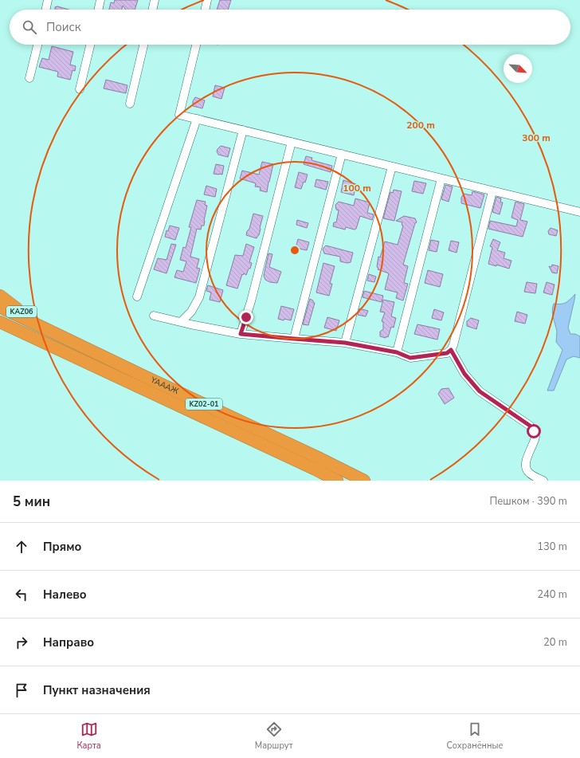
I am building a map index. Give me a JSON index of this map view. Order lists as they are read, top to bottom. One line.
{"streets":{"highway":["KАZ06","ҮАААЖ","KZ02-01"]},"crossings":[["KАZ06","ҮАААЖ"]],"north":"bottom right","page":{"search":"Поиск","heading":["5 мин","Пешком · 390 m"],"list":[["Прямо","130 m"],["Налево","240 m"],["Направо","20 m"],"Пункт назначения"],"nav":["Карта","Маршрут","Сохранённые"]},"rings":["200 m","300 m","100 m"]}
